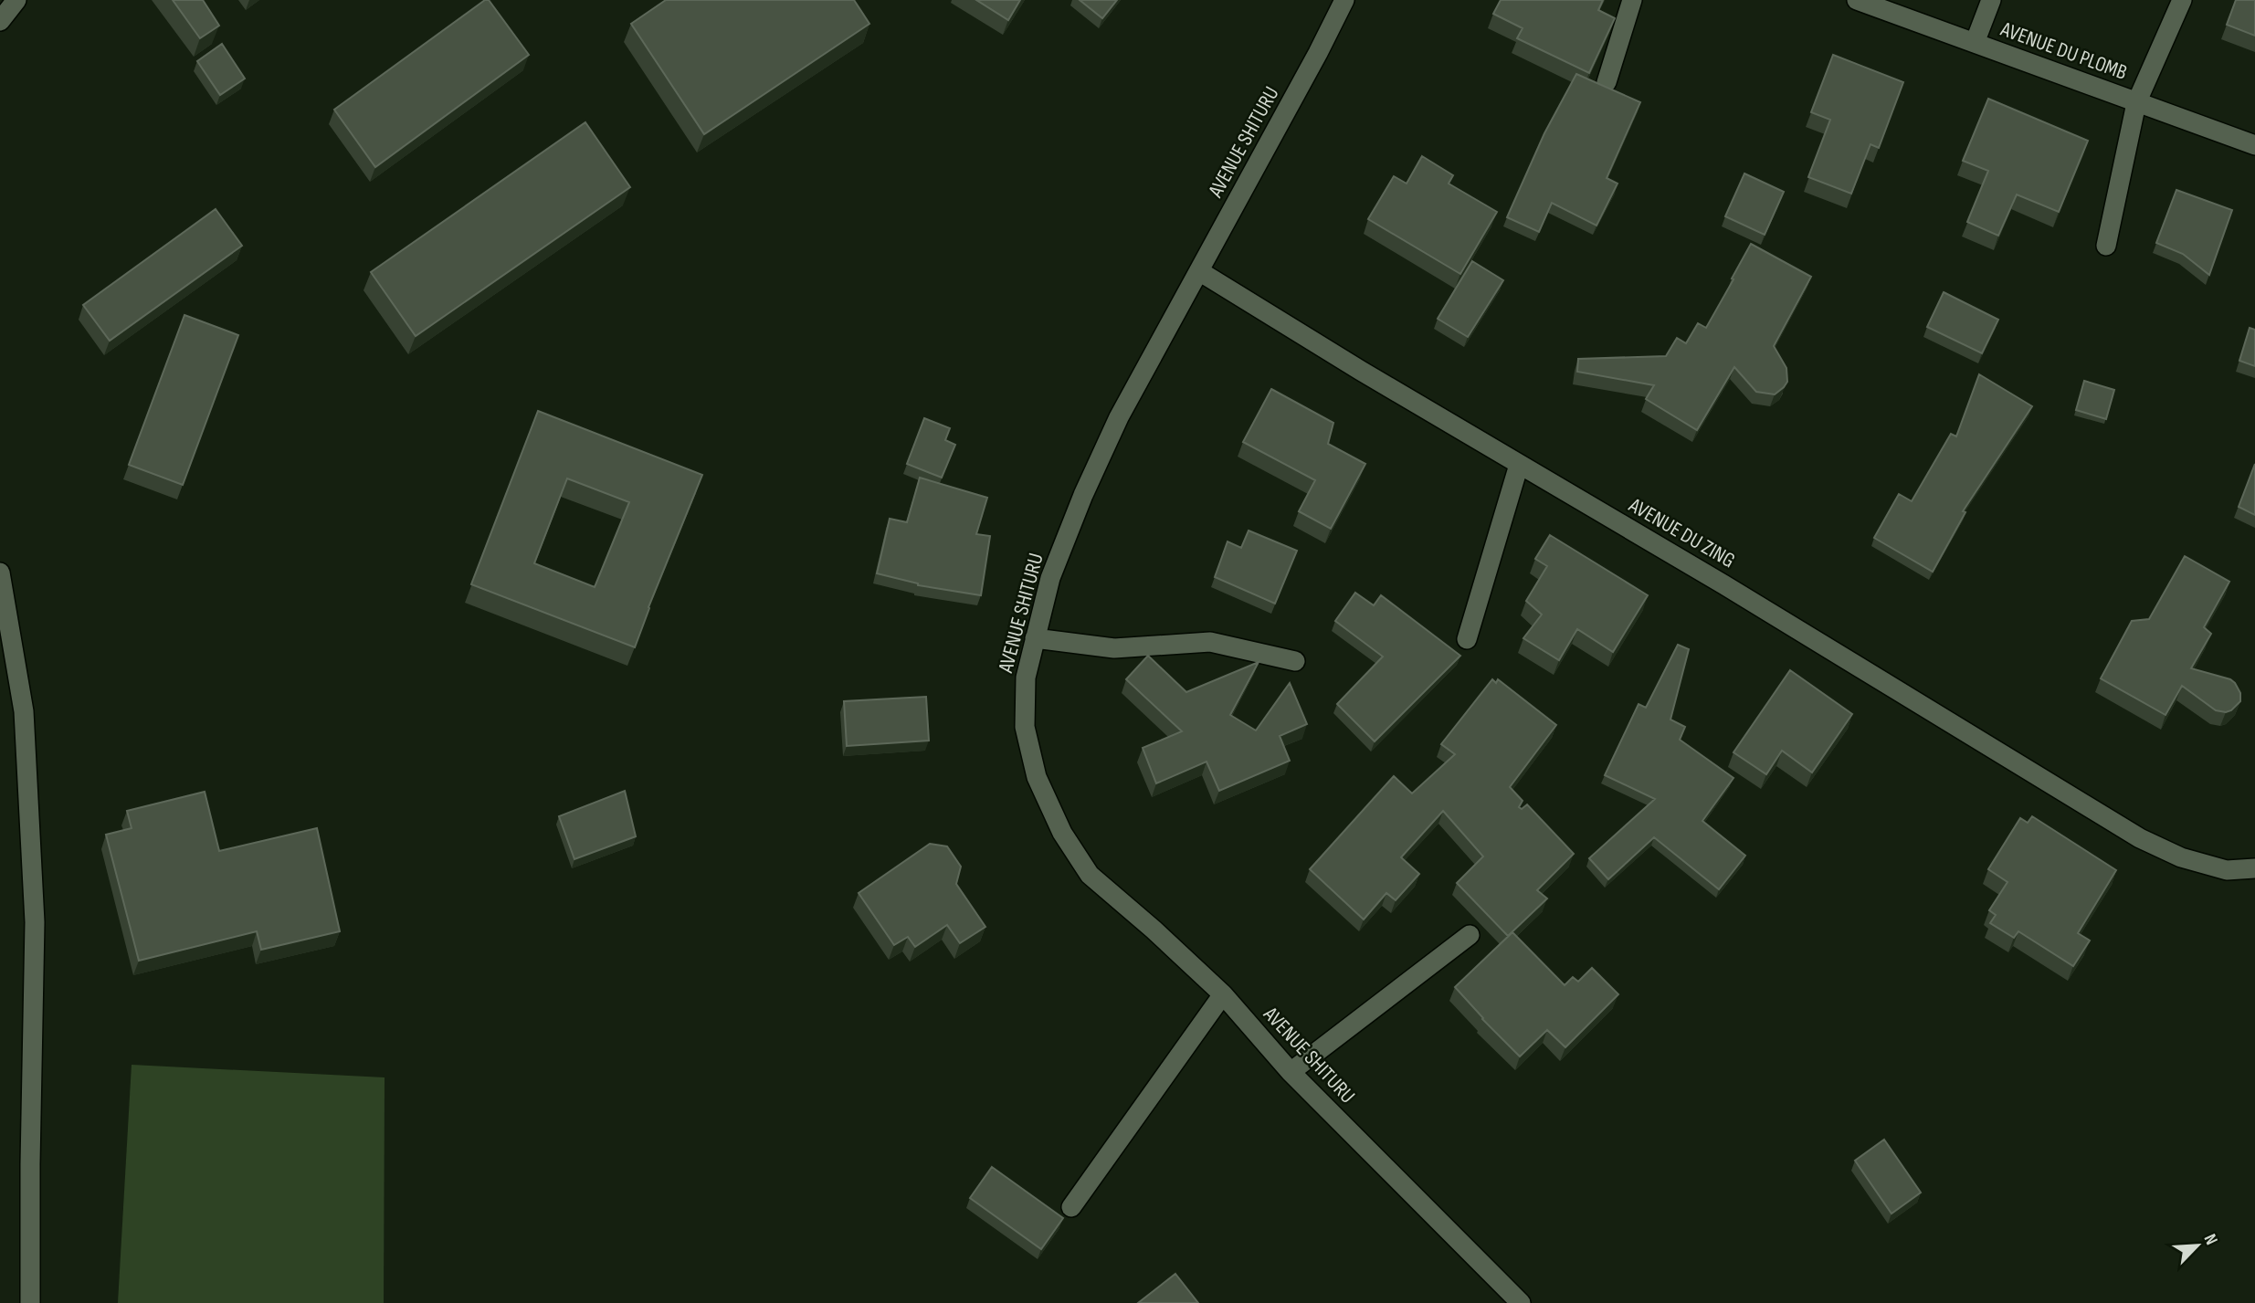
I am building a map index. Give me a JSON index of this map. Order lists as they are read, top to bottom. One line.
{"streets":{"street":["AVENUE DU PLOMB","AVENUE SHITURU","AVENUE DU ZING"]},"crossings":[["AVENUE SHITURU","AVENUE DU ZING"]],"north":"top right"}
